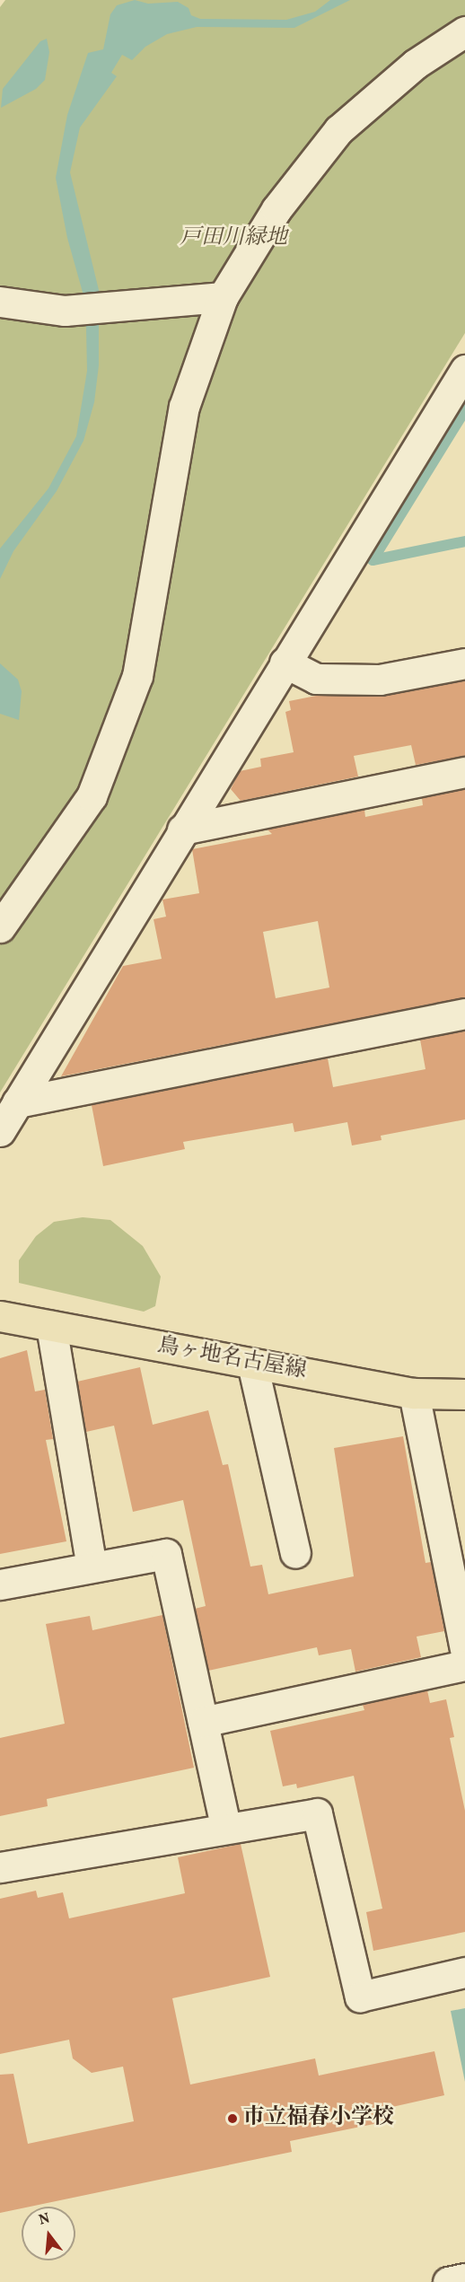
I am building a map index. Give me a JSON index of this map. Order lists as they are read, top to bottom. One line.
{"streets":{"main road":["鳥ヶ地名古屋線"]},"parks":["戸田川緑地"],"places":["市立福春小学校"],"north":"top"}
